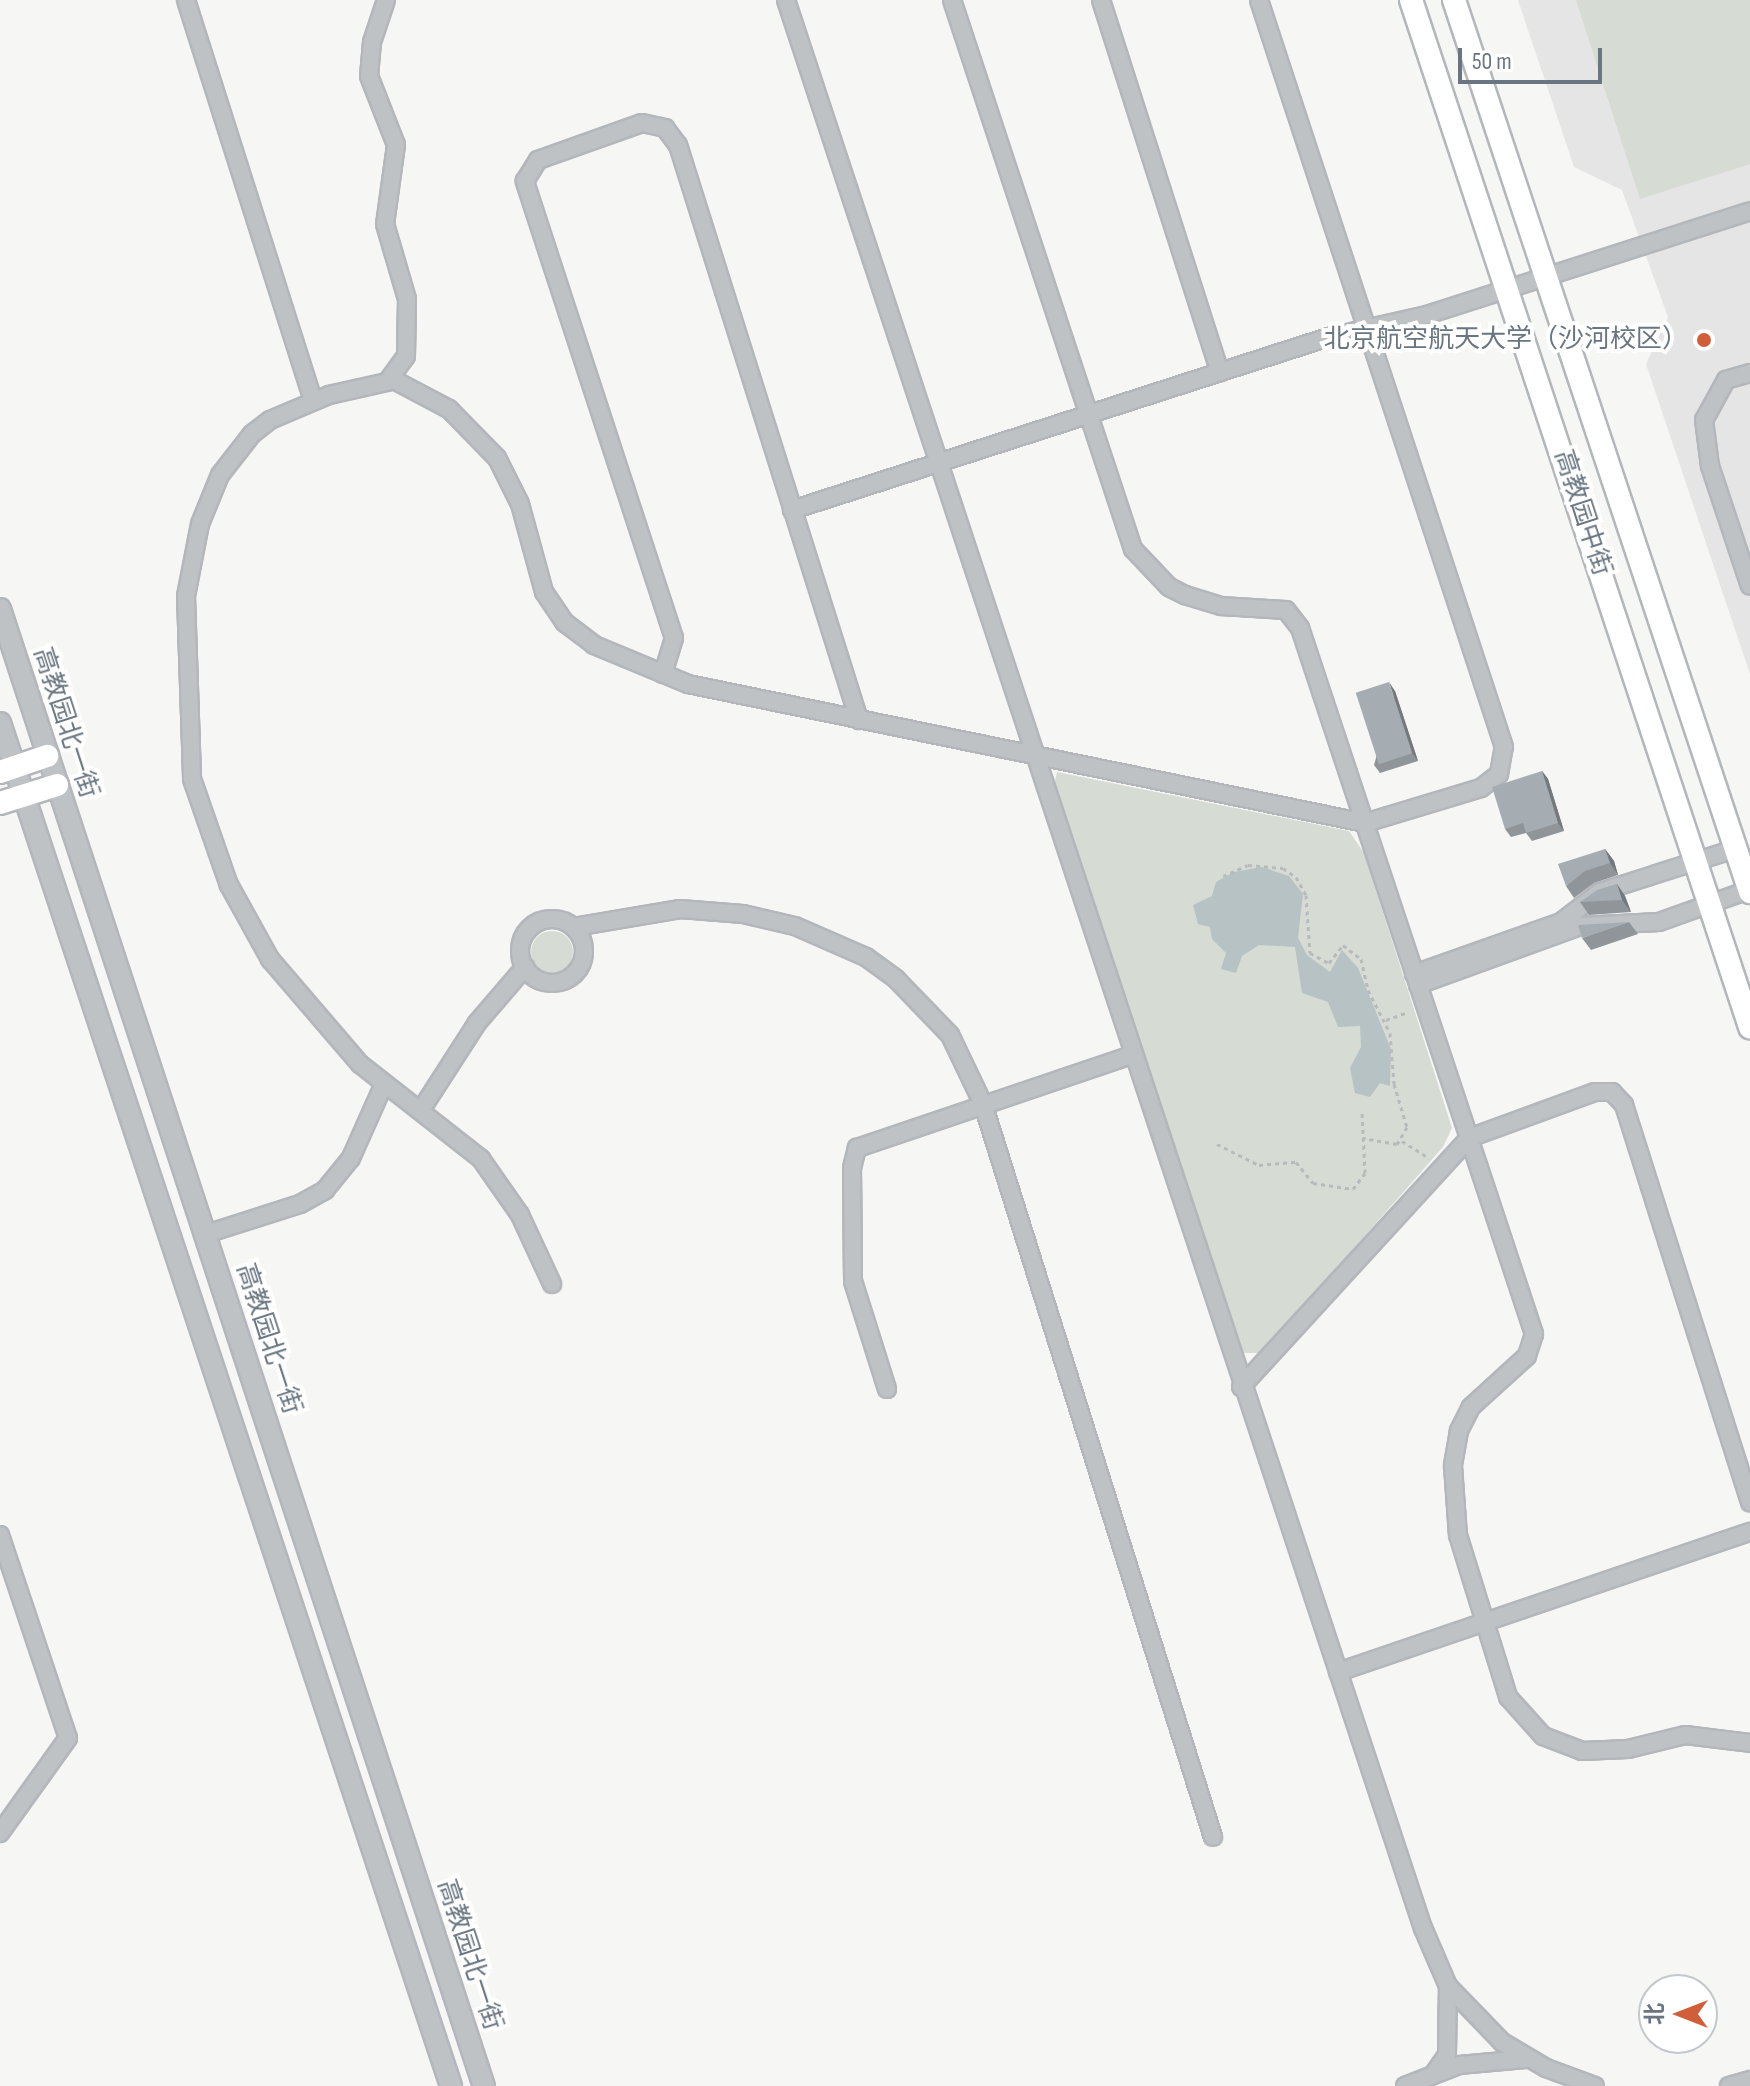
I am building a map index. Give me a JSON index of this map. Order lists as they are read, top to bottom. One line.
{"streets":{"main road":["高教园中街"],"street":["高教园北一街"]},"places":["北京航空航天大学（沙河校区）"],"scale_bar":"50 m","north":"left"}
